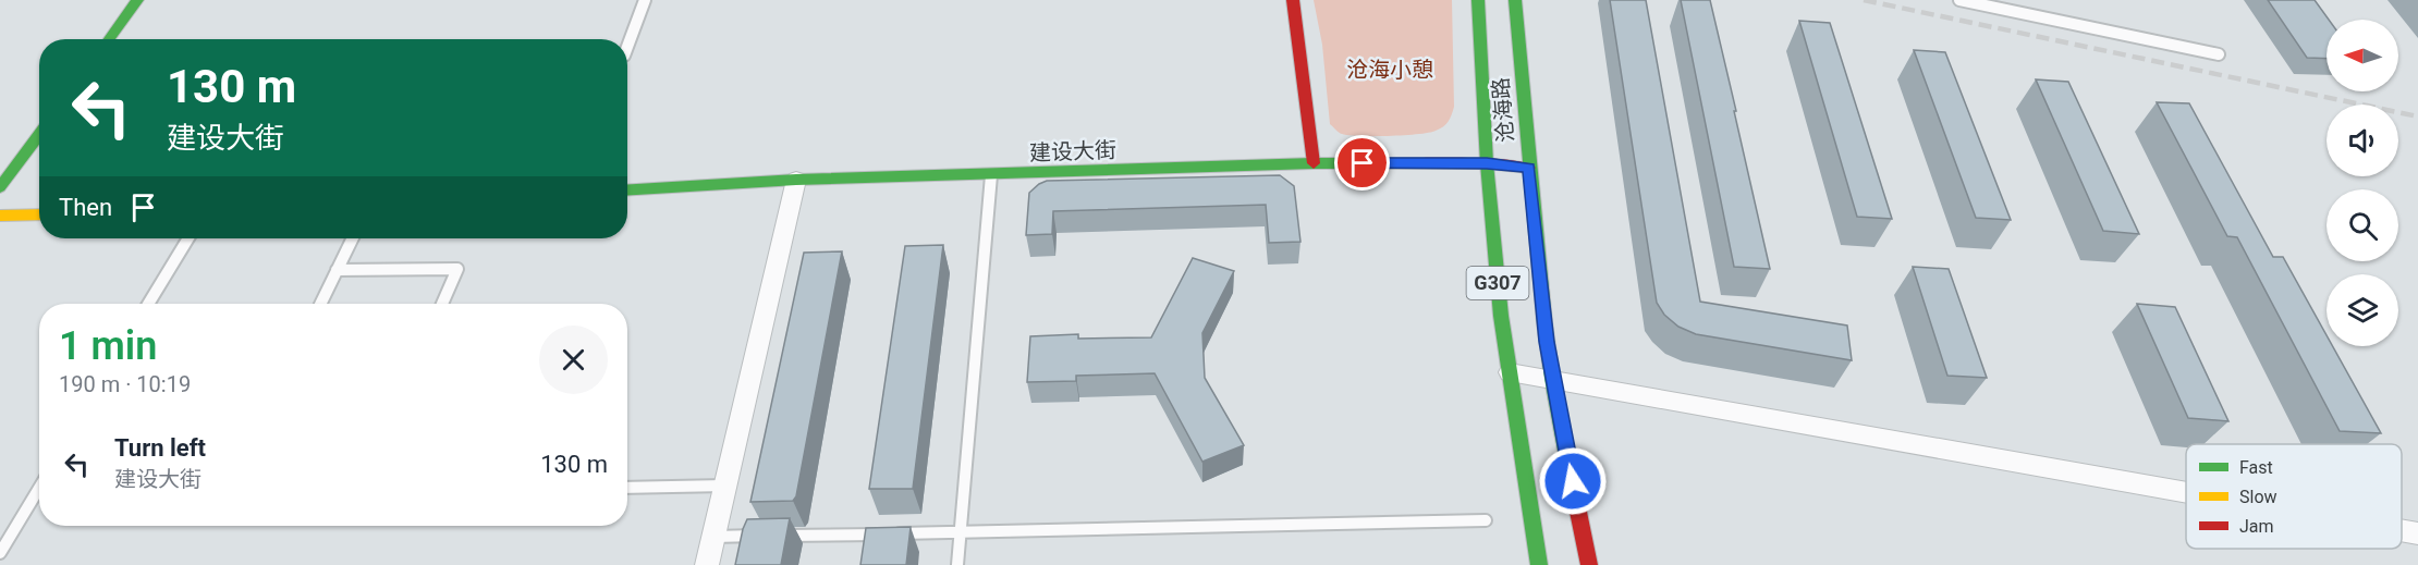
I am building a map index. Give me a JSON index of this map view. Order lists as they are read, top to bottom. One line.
{"streets":{"main road":["沧海路","建设大街","G307"]},"crossings":[["沧海路","建设大街"]],"parks":["沧海小憩"],"legend":["Fast","Slow","Jam"],"north":"left","page":{"turn":["130 m","建设大街"],"then":"Then","heading":["1 min","190 m · 10:19"],"list":[{"name":"Turn left","note":"建设大街","value":"130 m"}]}}
